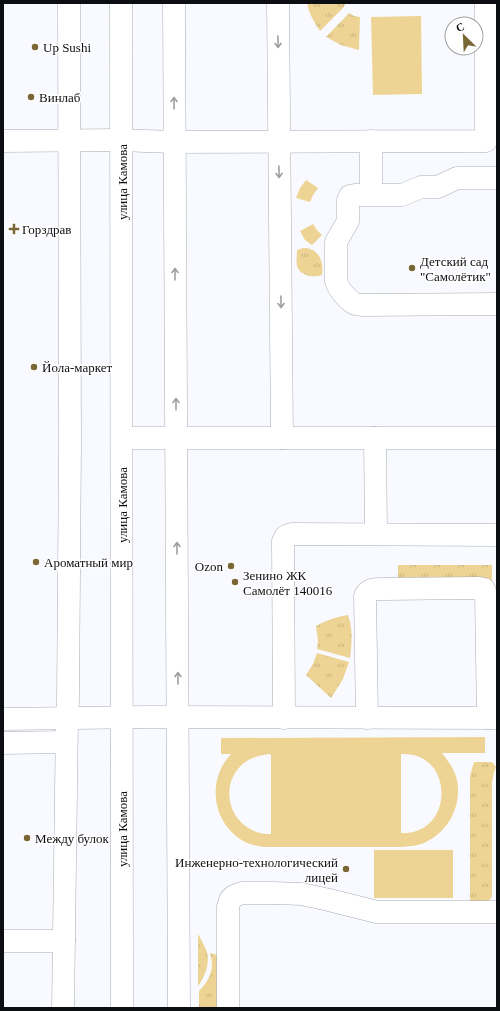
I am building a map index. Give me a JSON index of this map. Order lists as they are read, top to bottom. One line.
{"streets":{"street":["улица Камова"]},"places":{"other":["Up Sushi","Винлаб","Детский сад \"Самолётик\"","Йола-маркет","Ароматный мир","Ozon","Зенино ЖК Самолёт 140016","Между булок","Инженерно-технологический лицей"],"health":["Горздрав"]},"north":"top left"}
